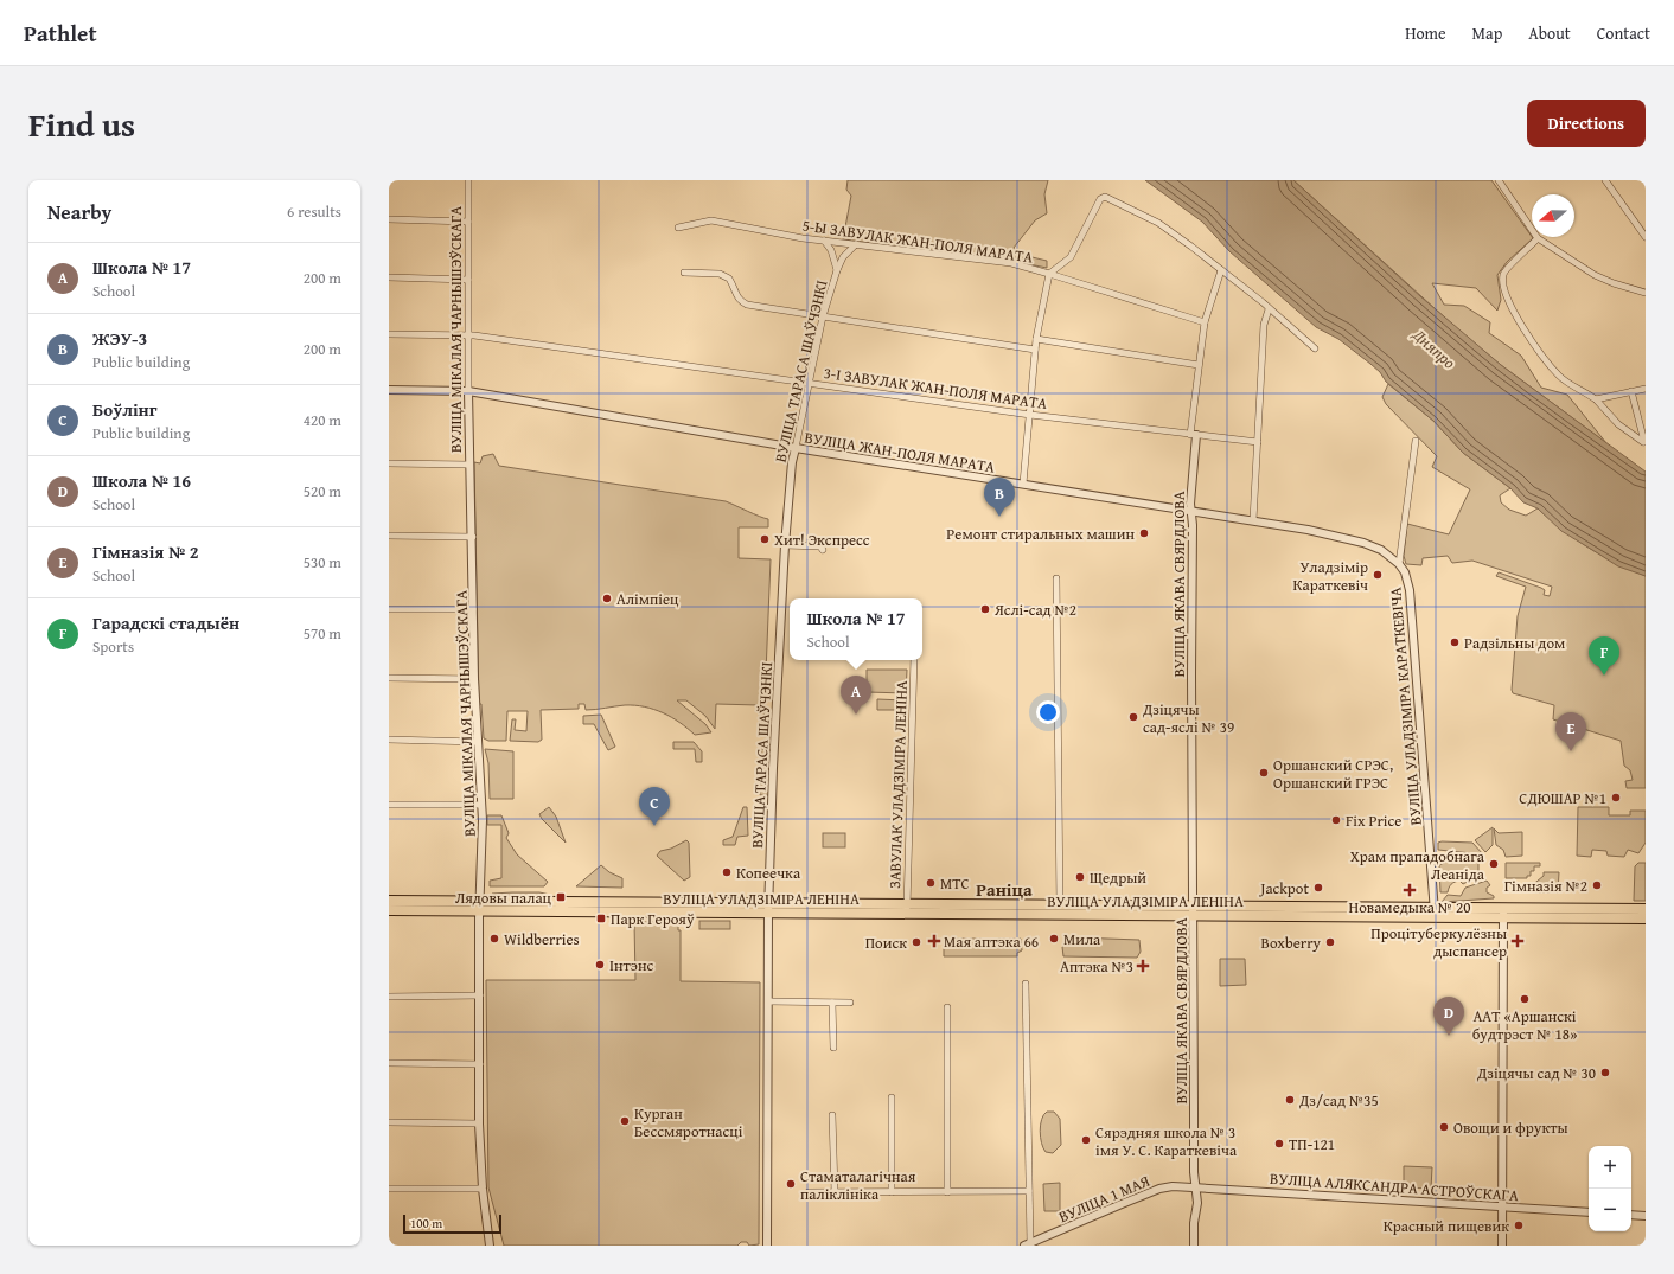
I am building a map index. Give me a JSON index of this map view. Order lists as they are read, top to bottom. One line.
{"streets":{"main road":["ВУЛІЦА УЛАДЗІМІРА ЛЕНІНА"],"street":["5-Ы ЗАВУЛАК ЖАН-ПОЛЯ МАРАТА","ВУЛІЦА МІКАЛАЯ ЧАРНЫШЭЎСКАГА","ВУЛІЦА ТАРАСА ШАЎЧЭНКІ","3-І ЗАВУЛАК ЖАН-ПОЛЯ МАРАТА","ВУЛІЦА ЖАН-ПОЛЯ МАРАТА","ВУЛІЦА ЯКАВА СВЯРДЛОВА","ВУЛІЦА УЛАДЗІМІРА КАРАТКЕВІЧА","ЗАВУЛАК УЛАДЗІМІРА ЛЕНІНА","ВУЛІЦА АЛЯКСАНДРА АСТРОЎСКАГА","ВУЛІЦА 1 МАЯ"]},"crossings":[["5-Ы ЗАВУЛАК ЖАН-ПОЛЯ МАРАТА","ВУЛІЦА ТАРАСА ШАЎЧЭНКІ"],["5-Ы ЗАВУЛАК ЖАН-ПОЛЯ МАРАТА","ВУЛІЦА ЯКАВА СВЯРДЛОВА"],["ВУЛІЦА МІКАЛАЯ ЧАРНЫШЭЎСКАГА","3-І ЗАВУЛАК ЖАН-ПОЛЯ МАРАТА"],["ВУЛІЦА МІКАЛАЯ ЧАРНЫШЭЎСКАГА","ВУЛІЦА ЖАН-ПОЛЯ МАРАТА"],["ВУЛІЦА МІКАЛАЯ ЧАРНЫШЭЎСКАГА","ВУЛІЦА УЛАДЗІМІРА ЛЕНІНА"],["ВУЛІЦА ТАРАСА ШАЎЧЭНКІ","3-І ЗАВУЛАК ЖАН-ПОЛЯ МАРАТА"],["ВУЛІЦА ТАРАСА ШАЎЧЭНКІ","ВУЛІЦА ЖАН-ПОЛЯ МАРАТА"],["ВУЛІЦА ТАРАСА ШАЎЧЭНКІ","ВУЛІЦА УЛАДЗІМІРА ЛЕНІНА"],["3-І ЗАВУЛАК ЖАН-ПОЛЯ МАРАТА","ВУЛІЦА ЯКАВА СВЯРДЛОВА"],["ВУЛІЦА ЖАН-ПОЛЯ МАРАТА","ВУЛІЦА ЯКАВА СВЯРДЛОВА"],["ВУЛІЦА ЖАН-ПОЛЯ МАРАТА","ВУЛІЦА УЛАДЗІМІРА КАРАТКЕВІЧА"],["ВУЛІЦА ЯКАВА СВЯРДЛОВА","ВУЛІЦА УЛАДЗІМІРА ЛЕНІНА"],["ВУЛІЦА ЯКАВА СВЯРДЛОВА","ВУЛІЦА АЛЯКСАНДРА АСТРОЎСКАГА"],["ВУЛІЦА ЯКАВА СВЯРДЛОВА","ВУЛІЦА 1 МАЯ"],["ВУЛІЦА УЛАДЗІМІРА КАРАТКЕВІЧА","ВУЛІЦА УЛАДЗІМІРА ЛЕНІНА"],["ЗАВУЛАК УЛАДЗІМІРА ЛЕНІНА","ВУЛІЦА УЛАДЗІМІРА ЛЕНІНА"],["ВУЛІЦА АЛЯКСАНДРА АСТРОЎСКАГА","ВУЛІЦА 1 МАЯ"]],"districts":["Раніца"],"water":["Дняпро"],"places":{"other":["Ремонт стиральных машин","Хит! Экспресс","Уладзімір Караткевіч","Алімпіец","Яслі-сад №2","Радзільны дом","Дзіцячы сад-яслі № 39","Оршанский СРЭС, Оршанский ГРЭС","СДЮШАР №1","Fix Price","Храм прападобнага Леаніда","Копеечка","Щедрый","МТС","Гімназія №2","Jackpot","Wildberries","Мила","Поиск","Boxberry","Інтэнс","ААТ «Аршанскі будтрэст № 18»","Дзіцячы сад № 30","Дз/сад №35","Курган Бессмяротнасці","Овощи и фрукты","Сярэдняя школа № 3 імя У. С. Караткевіча","ТП-121","Стаматалагічная паліклініка","Красный пищевик"],"health":["Новамедыка № 20","Мая аптэка 66","Процітуберкулёзны дыспансер","Аптэка №3"],"transit":["Лядовы палац","Парк Герояў"]},"scale_bar":"100 m","north":"left","page":{"header":"Pathlet","nav":["Home","Map","About","Contact"],"title":"Find us","buttons":"Directions","heading":["Nearby","6 results"],"list":[{"mark":"A","name":"Школа № 17","note":"School","value":"200 m"},{"mark":"B","name":"ЖЭУ-3","note":"Public building","value":"200 m"},{"mark":"C","name":"Боўлінг","note":"Public building","value":"420 m"},{"mark":"D","name":"Школа № 16","note":"School","value":"520 m"},{"mark":"E","name":"Гімназія № 2","note":"School","value":"530 m"},{"mark":"F","name":"Гарадскі стадыён","note":"Sports","value":"570 m"}],"pins":["B","F","A","E","C","D"],"popup":["Школа № 17","School"],"map_buttons":["+","−"],"scale":"100 m"}}
